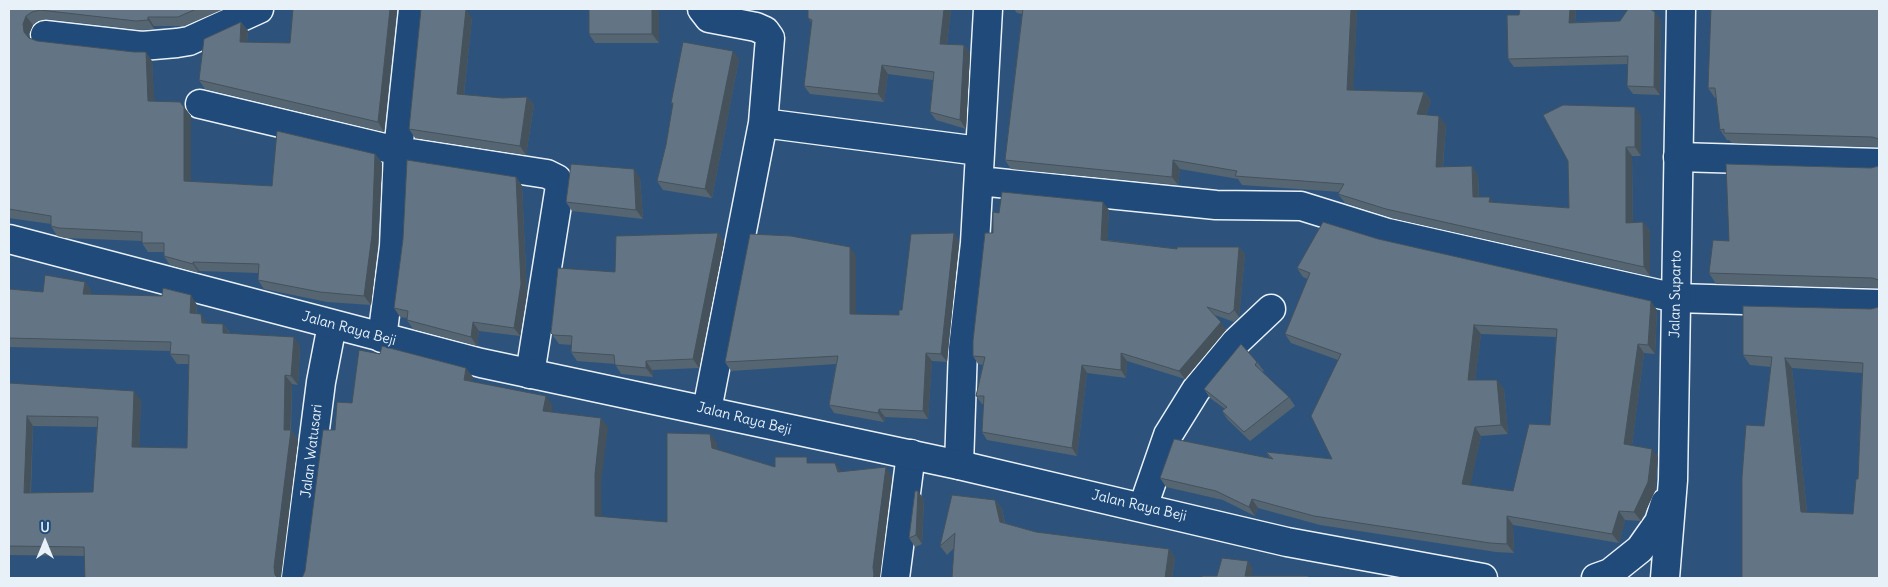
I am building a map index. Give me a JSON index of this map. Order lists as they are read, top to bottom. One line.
{"streets":{"street":["Jalan Suparto","Jalan Raya Beji","Jalan Watusari"]},"crossings":[["Jalan Raya Beji","Jalan Watusari"]],"north":"top"}
